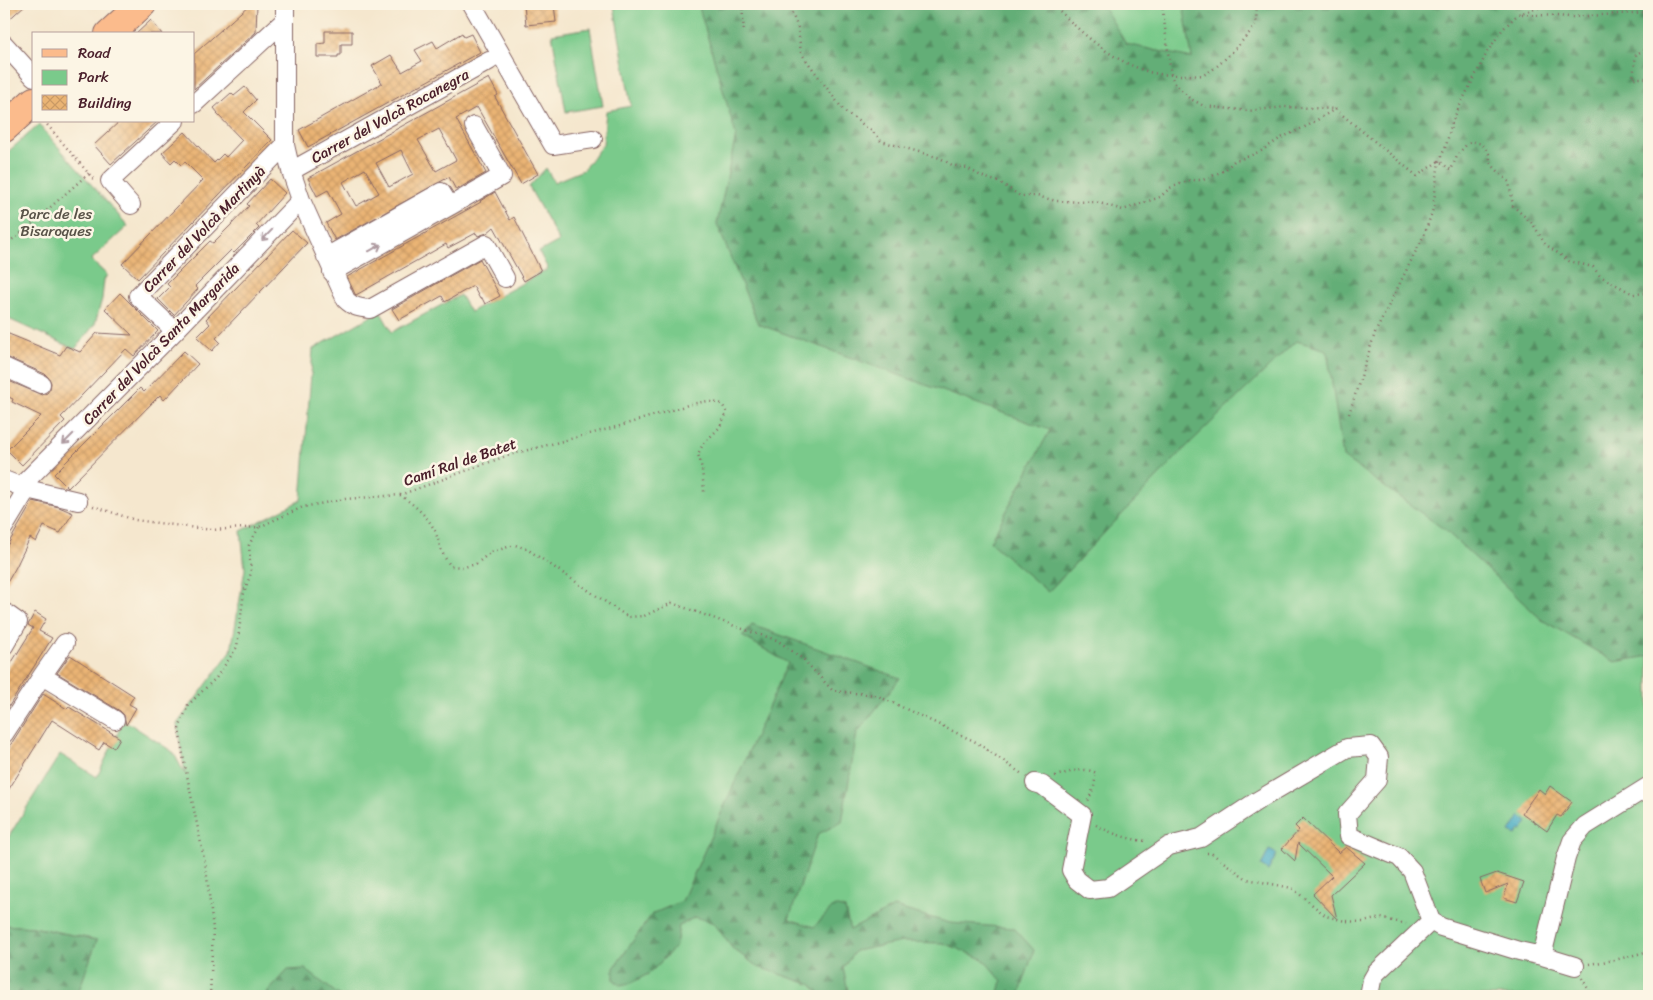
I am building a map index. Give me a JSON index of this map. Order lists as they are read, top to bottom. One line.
{"streets":{"street":["Carrer del Volcà Rocanegra","Carrer del Volcà Martinyà","Carrer del Volcà Santa Margarida"],"path":["Camí Ral de Batet"]},"crossings":[["Carrer del Volcà Martinyà","Carrer del Volcà Santa Margarida"]],"one_way":["Carrer del Volcà Santa Margarida"],"parks":["Parc de les Bisaroques"],"legend":["Road","Park","Building"]}
